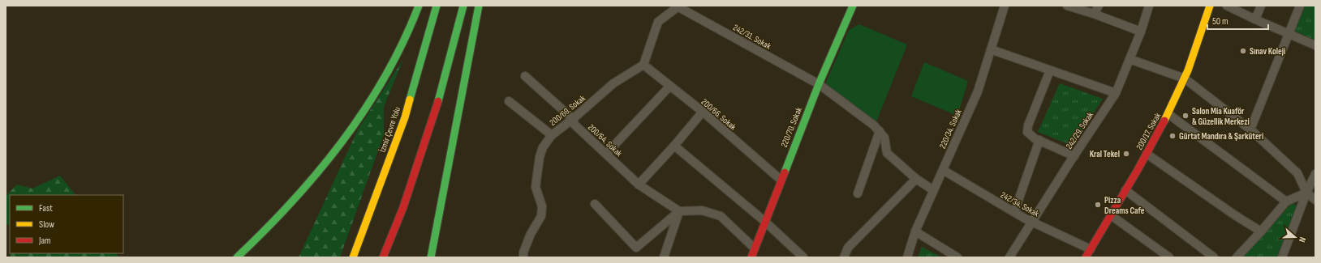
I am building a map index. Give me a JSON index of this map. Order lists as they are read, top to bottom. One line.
{"streets":{"main road":["220/70. Sokak","İzmir Çevre Yolu","200/17. Sokak"],"street":["242/31. Sokak","200/69. Sokak","200/66. Sokak","220/34. Sokak","242/29. Sokak","200/64. Sokak","242/34. Sokak"]},"crossings":[["242/31. Sokak","220/70. Sokak"],["200/69. Sokak","200/66. Sokak"],["200/69. Sokak","200/64. Sokak"],["200/66. Sokak","220/70. Sokak"],["220/34. Sokak","242/34. Sokak"],["242/29. Sokak","242/34. Sokak"],["200/17. Sokak","242/34. Sokak"]],"places":["Sınav Koleji","Salon Mia Kuaför & Güzellik Merkezi","Gürtat Mandıra & Şarküteri","Kral Tekel","Pizza Dreams Cafe"],"legend":["Fast","Slow","Jam"],"scale_bar":"50 m","north":"right"}
